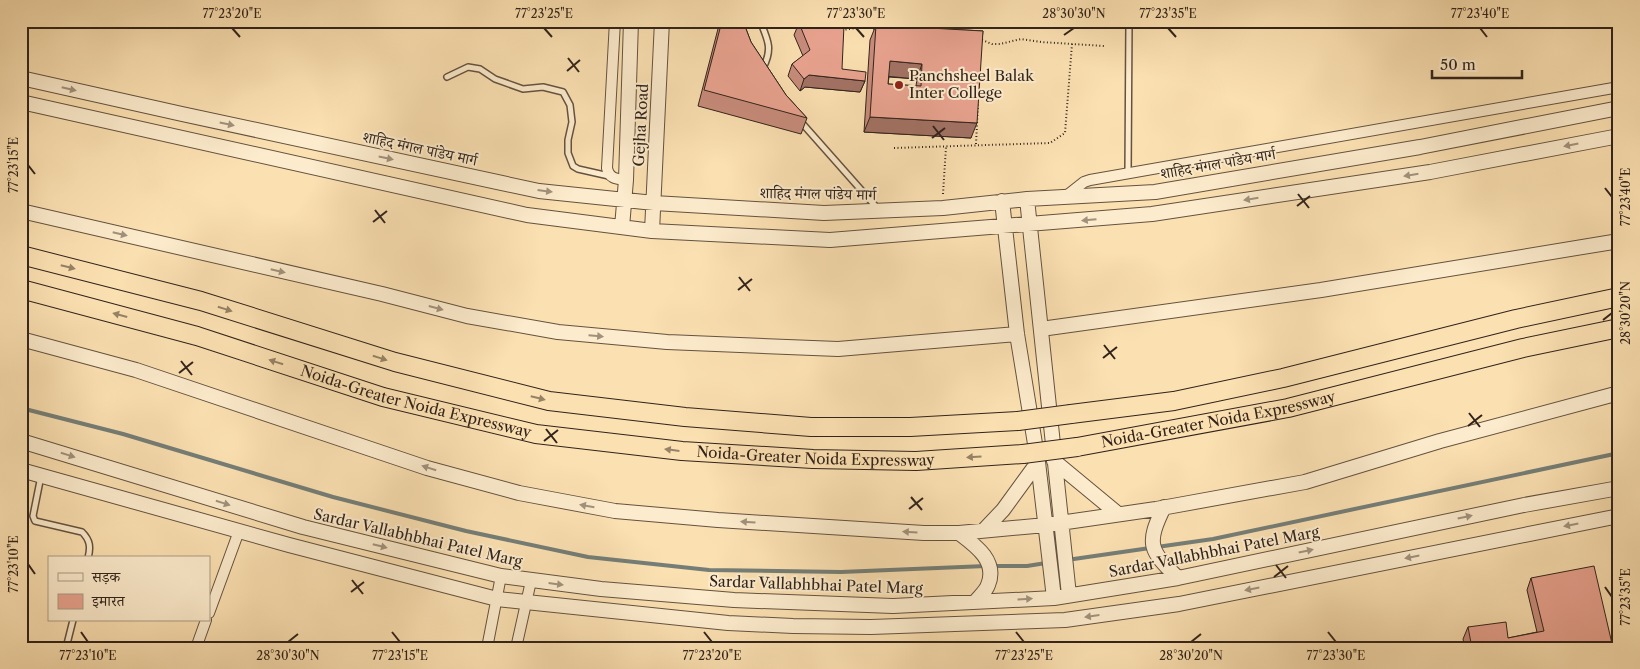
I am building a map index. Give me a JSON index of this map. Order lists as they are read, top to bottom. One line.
{"streets":{"highway":["Noida-Greater Noida Expressway"],"street":["Gejha Road","शाहिद मंगल पांडेय मार्ग","Sardar Vallabhbhai Patel Marg"]},"crossings":[["Gejha Road","शाहिद मंगल पांडेय मार्ग"]],"places":["Panchsheel Balak Inter College"],"legend":["सड़क","इमारत"],"scale_bar":"50 m","coordinates":["77°23'20\"E","77°23'25\"E","77°23'30\"E","28°30'30\"N","77°23'35\"E","77°23'40\"E","77°23'15\"E","28°30'20\"N","77°23'10\"E"]}
